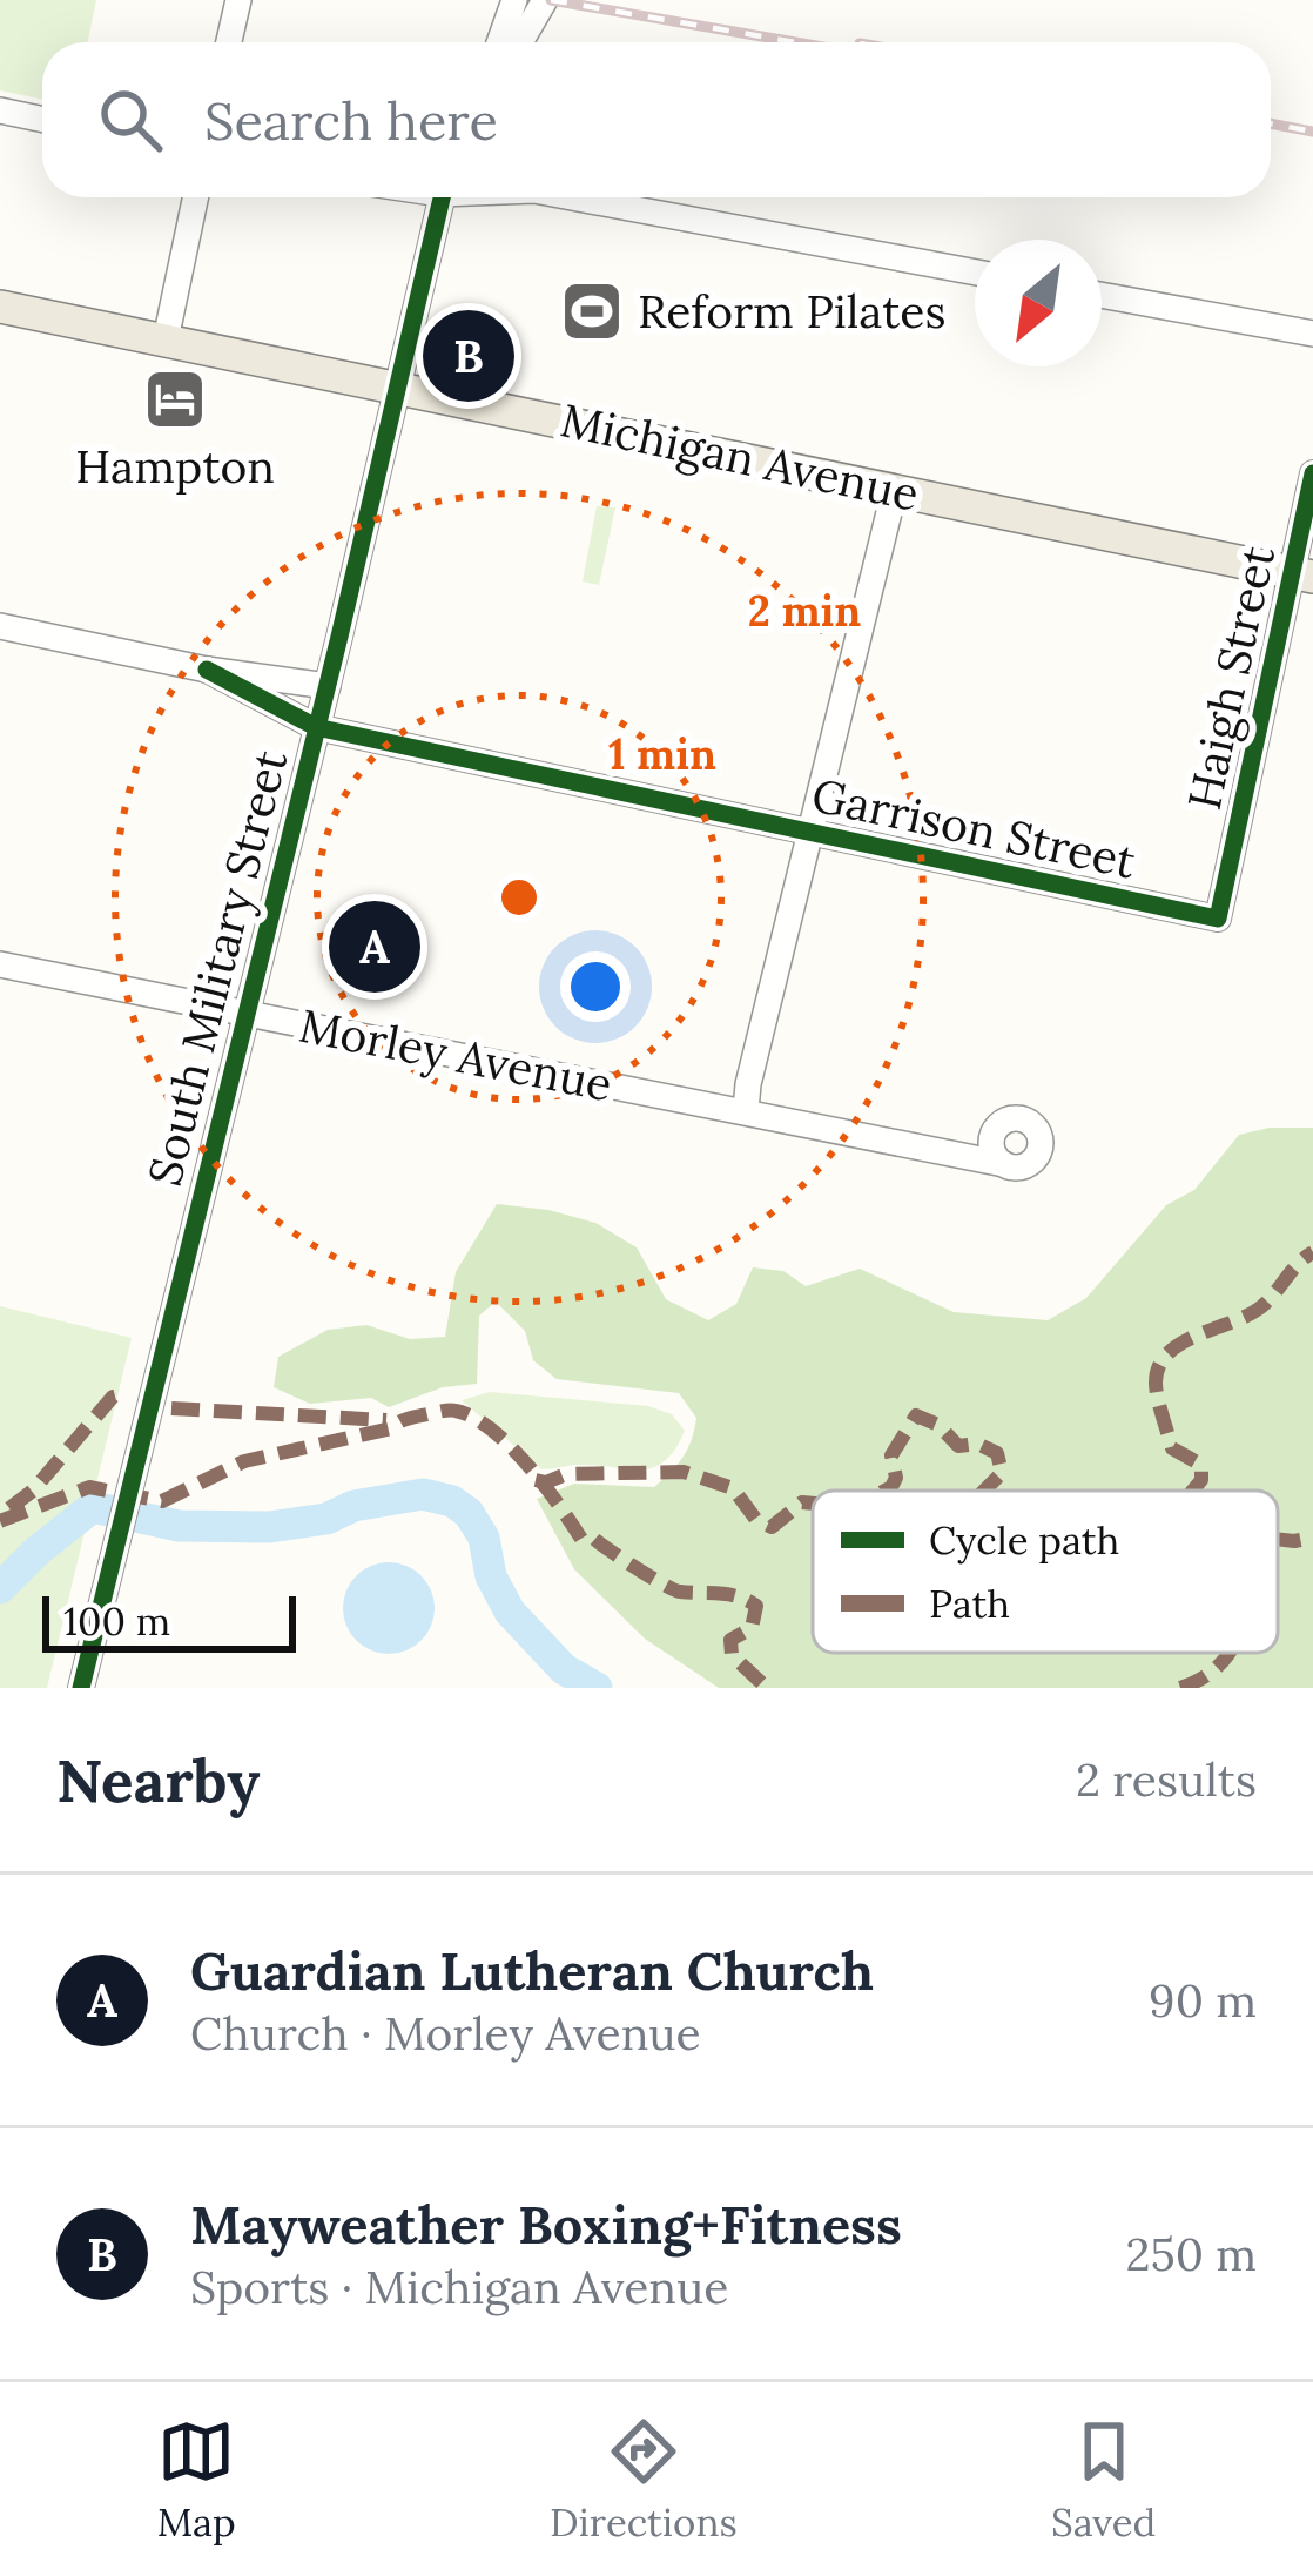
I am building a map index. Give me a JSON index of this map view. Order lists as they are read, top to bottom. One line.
{"streets":{"main road":["Michigan Avenue"],"street":["Haigh Street","Garrison Street","South Military Street","Morley Avenue"]},"crossings":[["Michigan Avenue","Haigh Street"],["Michigan Avenue","South Military Street"],["Haigh Street","Garrison Street"],["Garrison Street","South Military Street"],["South Military Street","Morley Avenue"]],"places":{"sports":["Reform Pilates"],"hotel":["Hampton"]},"legend":["Cycle path","Path"],"scale_bar":"100 m","north":"bottom left","page":{"search":"Search here","pins":["B","A"],"scale":"100 m","heading":["Nearby","2 results"],"list":[{"mark":"A","name":"Guardian Lutheran Church","note":"Church · Morley Avenue","value":"90 m"},{"mark":"B","name":"Mayweather Boxing+Fitness","note":"Sports · Michigan Avenue","value":"250 m"}],"nav":["Map","Directions","Saved"]},"rings":["2 min","1 min"]}
